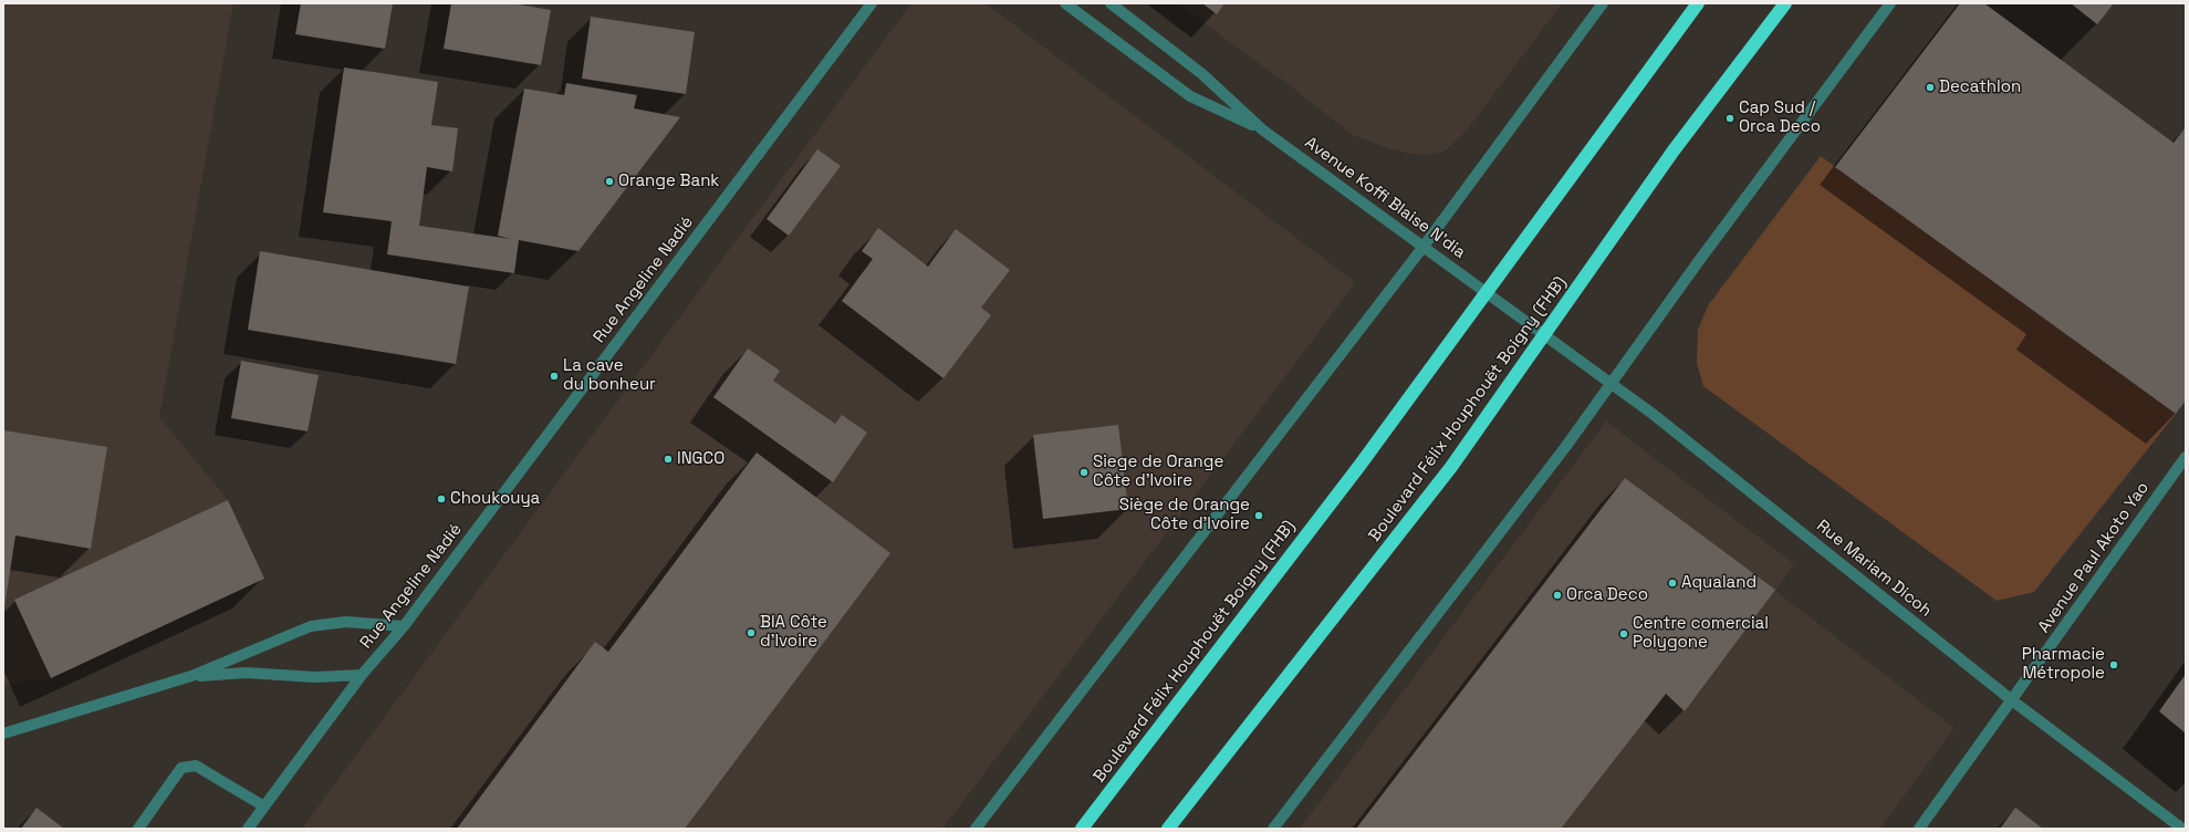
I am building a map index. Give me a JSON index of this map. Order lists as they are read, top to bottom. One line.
{"streets":{"highway":["Boulevard Félix Houphouët Boigny (FHB)"],"street":["Avenue Koffi Blaise N'dia","Rue Angeline Nadié","Avenue Paul Akoto Yao","Rue Mariam Dicoh"]},"crossings":[["Avenue Koffi Blaise N'dia","Boulevard Félix Houphouët Boigny (FHB)"],["Avenue Koffi Blaise N'dia","Rue Mariam Dicoh"],["Boulevard Félix Houphouët Boigny (FHB)","Rue Mariam Dicoh"],["Avenue Paul Akoto Yao","Rue Mariam Dicoh"]],"places":["Decathlon","Cap Sud / Orca Deco","Orange Bank","La cave du bonheur","INGCO","Siege de Orange Côte d'Ivoire","Choukouya","Siège de Orange Côte d'Ivoire","Aqualand","Orca Deco","BIA Côte d'Ivoire","Centre comercial Polygone","Pharmacie Métropole"]}
